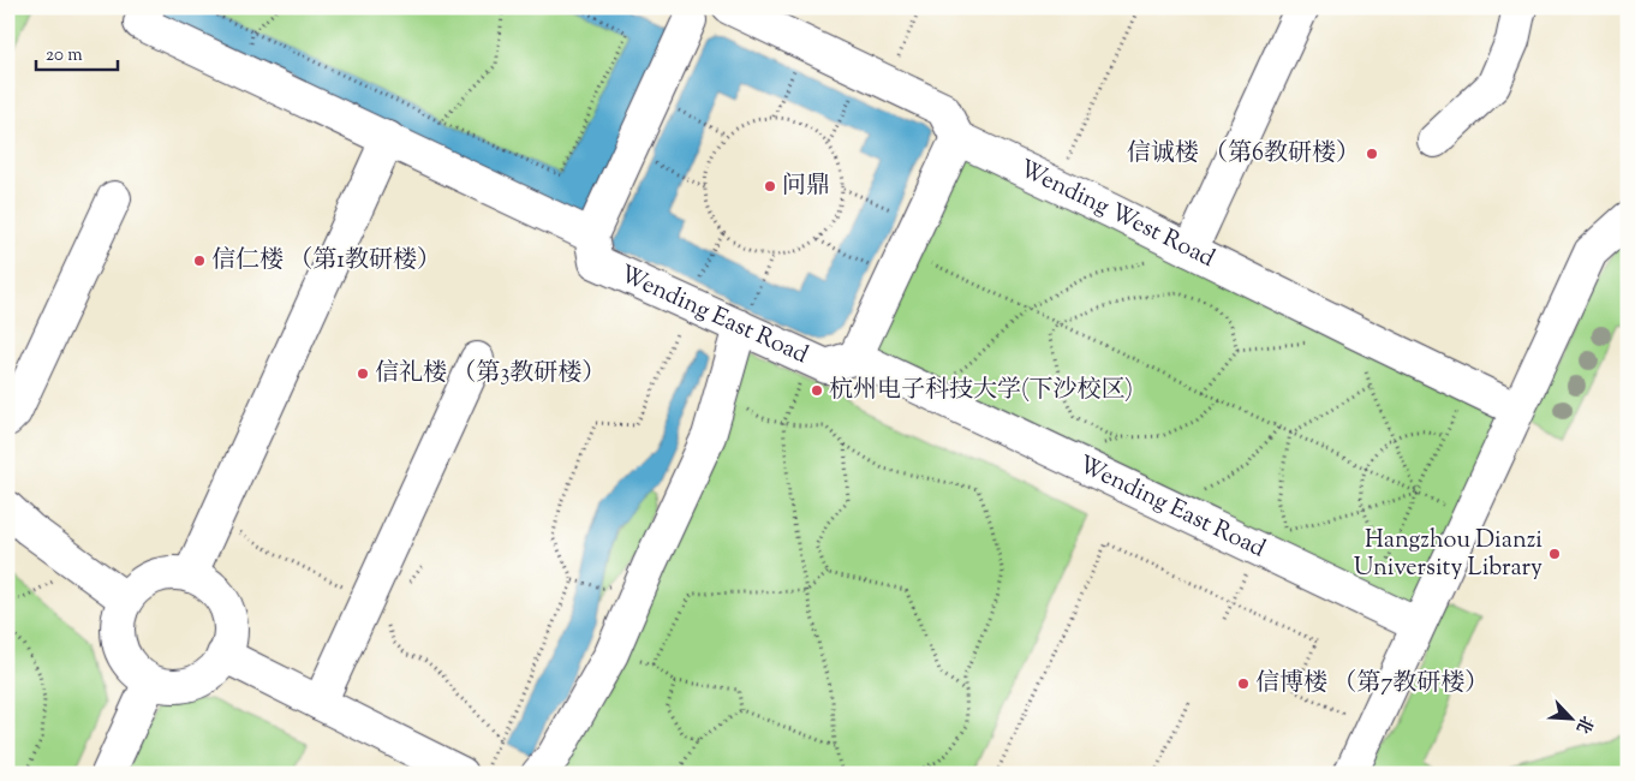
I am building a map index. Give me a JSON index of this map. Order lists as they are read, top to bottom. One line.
{"streets":{"street":["Wending West Road","Wending East Road"]},"places":["信诚楼 （第6教研楼）","问鼎","信仁楼 （第1教研楼）","信礼楼 （第3教研楼）","杭州电子科技大学(下沙校区)","Hangzhou Dianzi University Library","信博楼 （第7教研楼）"],"scale_bar":"20 m","north":"bottom right"}
